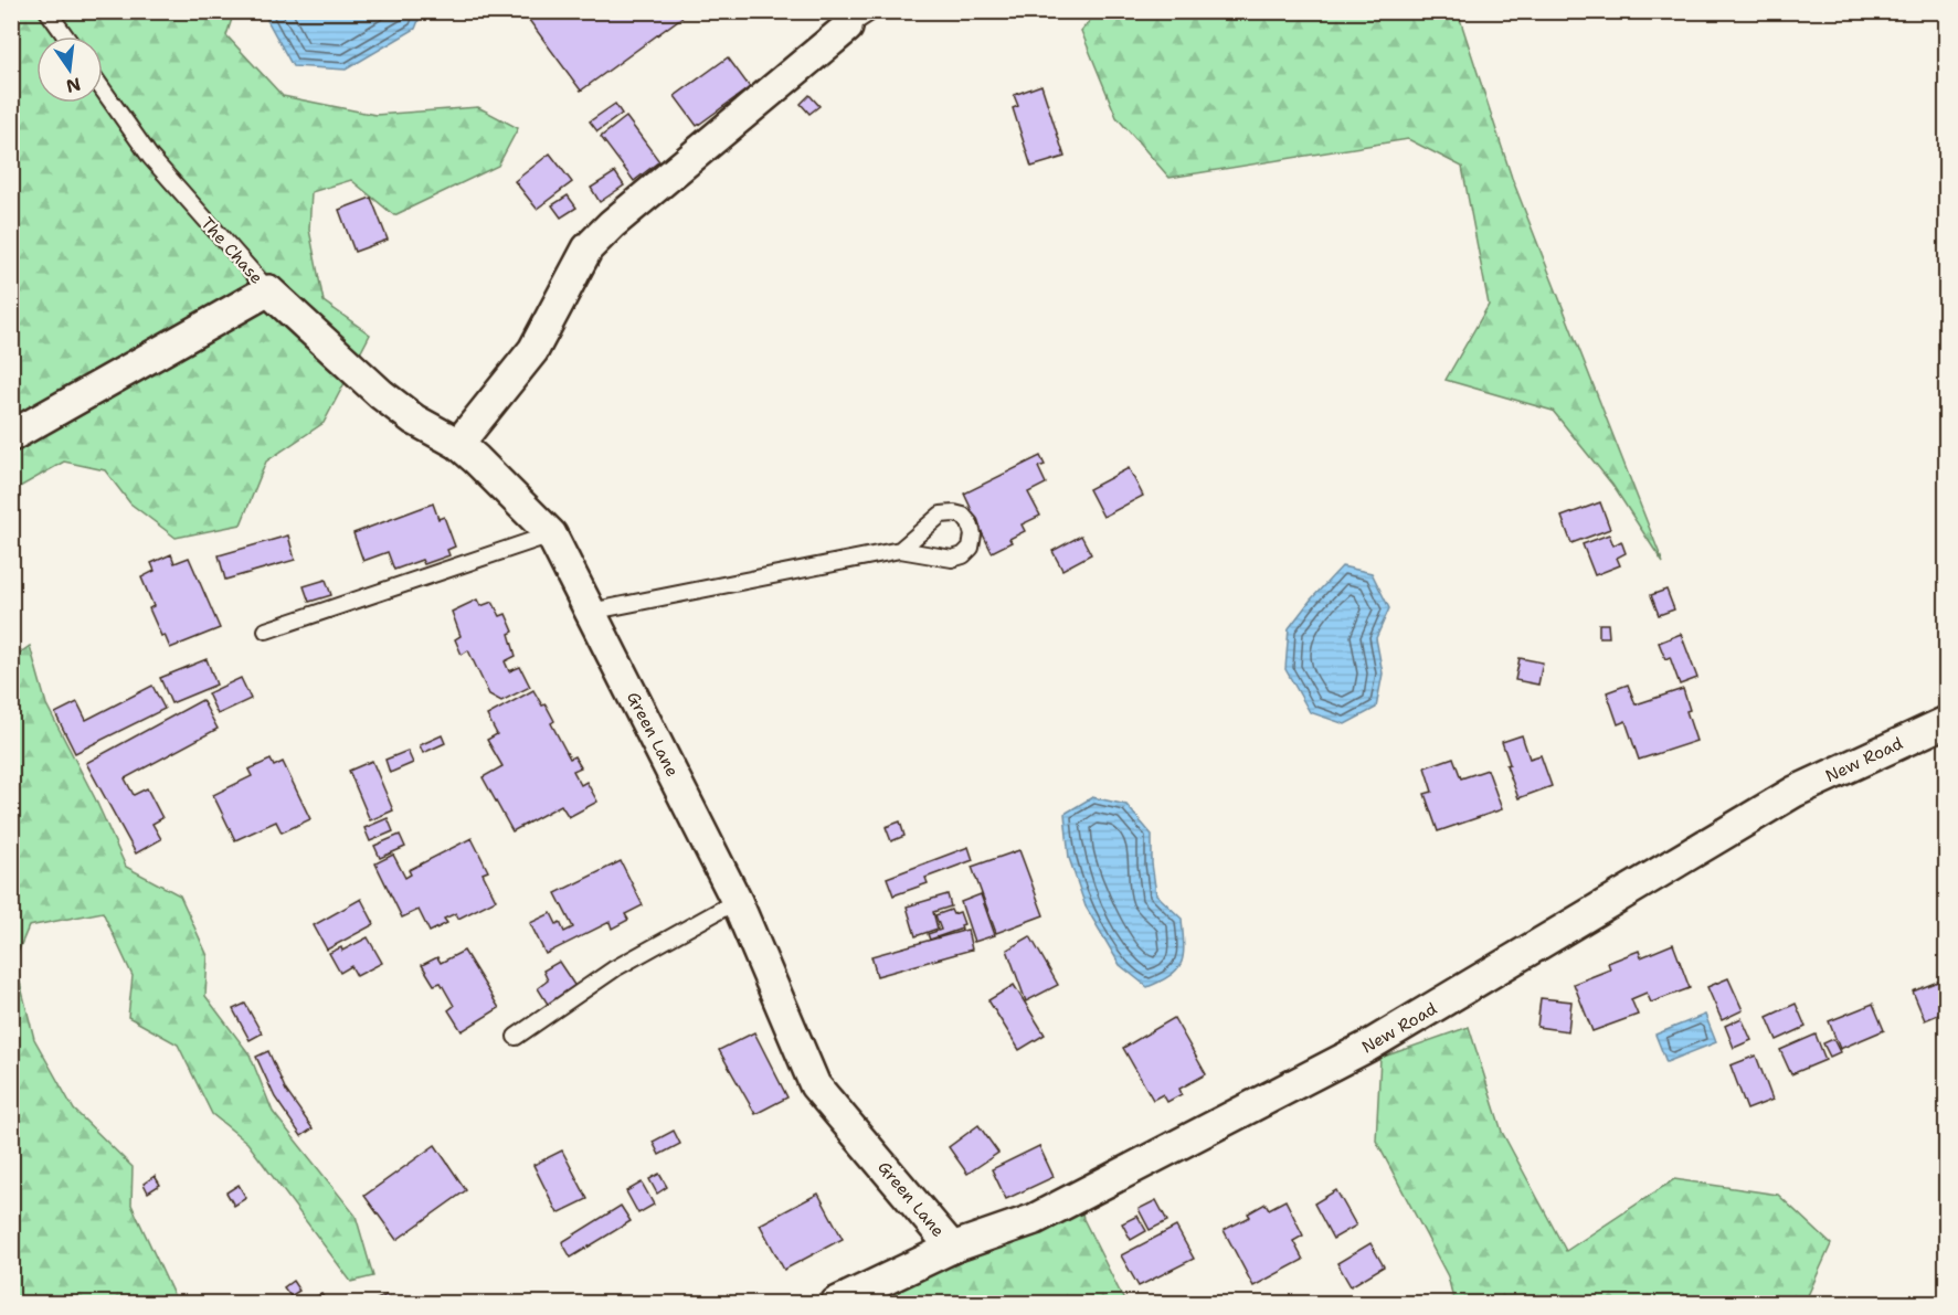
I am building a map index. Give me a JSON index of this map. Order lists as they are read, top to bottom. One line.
{"streets":{"street":["The Chase","Green Lane","New Road"]},"crossings":[["The Chase","Green Lane"],["Green Lane","New Road"]],"north":"bottom"}
